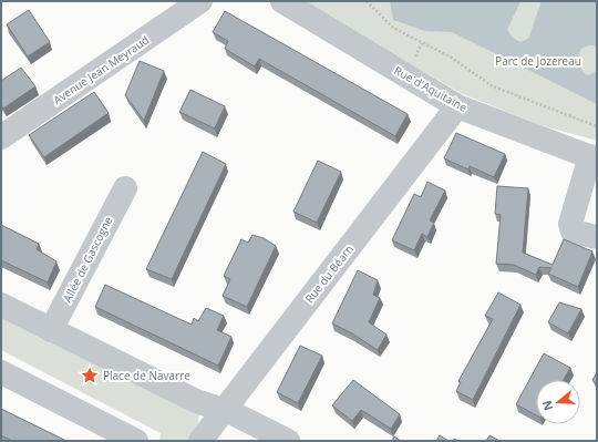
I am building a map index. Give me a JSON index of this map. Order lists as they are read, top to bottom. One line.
{"streets":{"street":["Avenue Jean Meyraud","Rue d'Aquitaine","Allée de Gascogne","Rue du Béarn"]},"crossings":[["Rue d'Aquitaine","Rue du Béarn"]],"parks":["Parc de Jozereau"],"places":{"place":["Place de Navarre"]},"north":"left"}
